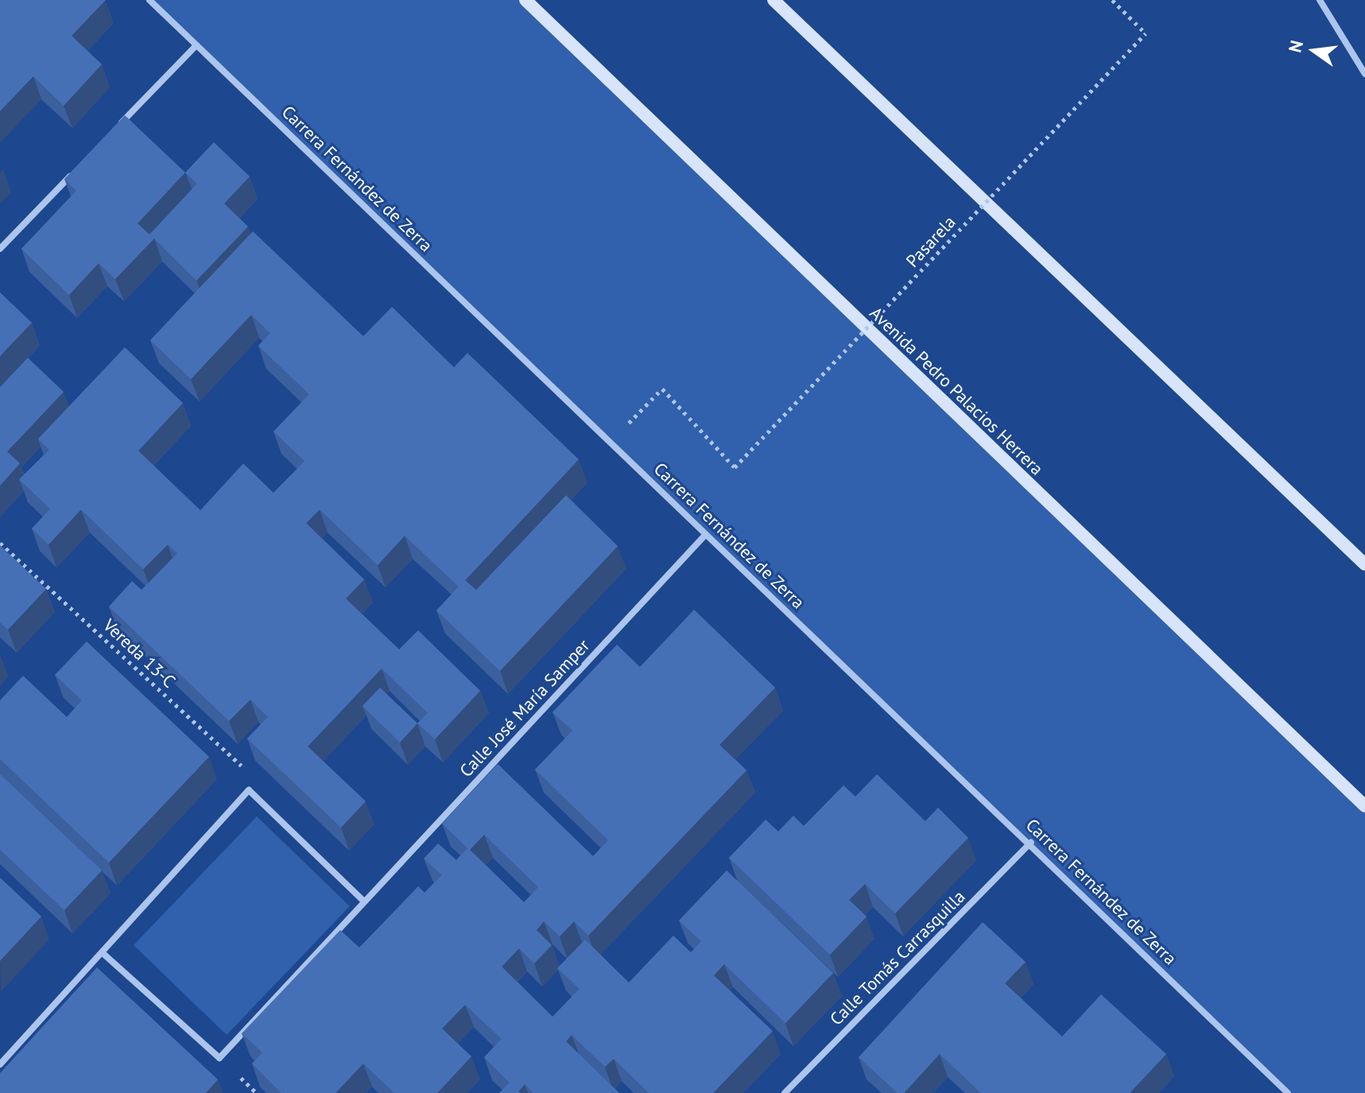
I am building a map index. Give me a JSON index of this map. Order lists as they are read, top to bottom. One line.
{"streets":{"main road":["Avenida Pedro Palacios Herrera"],"street":["Carrera Fernández de Zerra","Calle José María Samper","Calle Tomás Carrasquilla"],"path":["Pasarela","Vereda 13-C"]},"crossings":[["Carrera Fernández de Zerra","Pasarela"],["Carrera Fernández de Zerra","Calle José María Samper"],["Carrera Fernández de Zerra","Calle Tomás Carrasquilla"]],"north":"left"}
